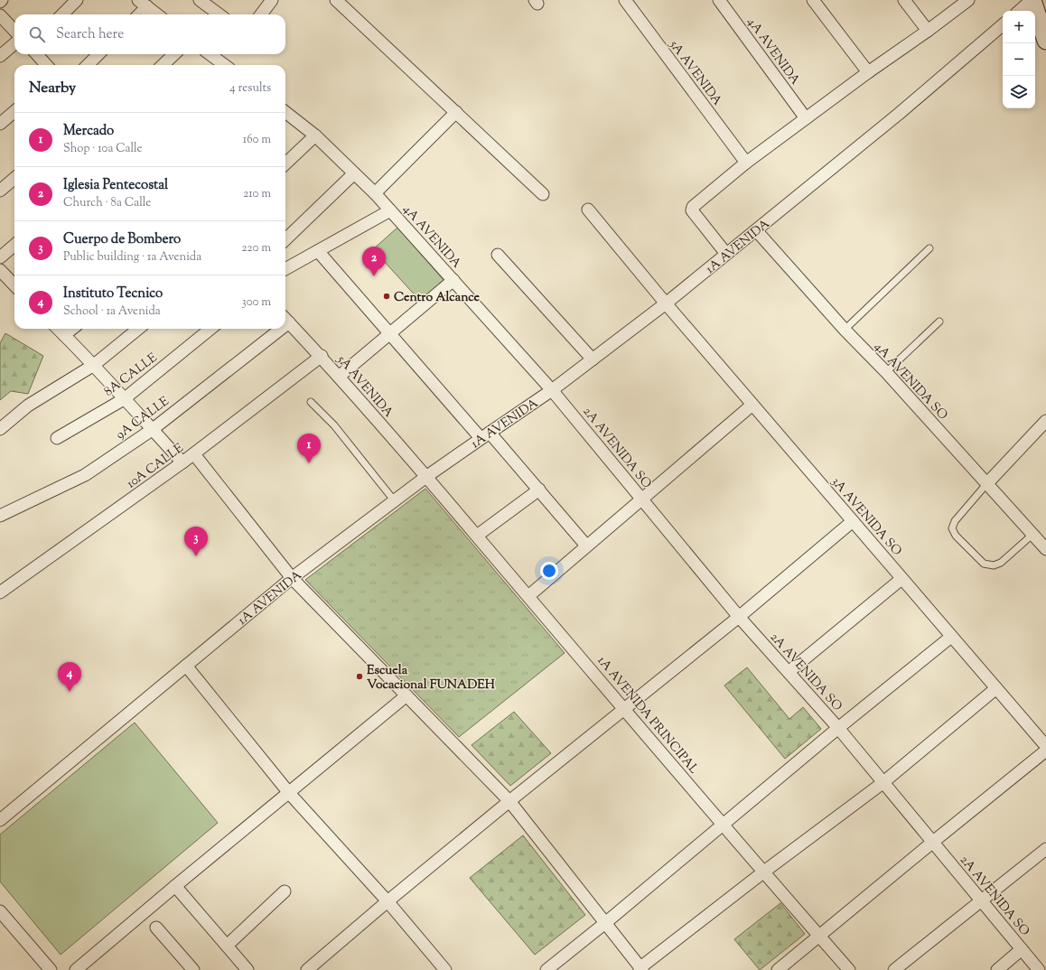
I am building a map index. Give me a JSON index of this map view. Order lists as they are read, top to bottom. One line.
{"streets":{"street":["4A AVENIDA","5A AVENIDA","1A AVENIDA","8A CALLE","4A AVENIDA SO","9A CALLE","2A AVENIDA SO","10A CALLE","3A AVENIDA SO","1A AVENIDA PRINCIPAL"]},"crossings":[["4A AVENIDA","1A AVENIDA"],["4A AVENIDA","2A AVENIDA SO"],["5A AVENIDA","1A AVENIDA"],["5A AVENIDA","10A CALLE"],["5A AVENIDA","1A AVENIDA PRINCIPAL"],["1A AVENIDA","4A AVENIDA SO"],["1A AVENIDA","2A AVENIDA SO"],["1A AVENIDA","3A AVENIDA SO"],["1A AVENIDA","1A AVENIDA PRINCIPAL"]],"places":["Centro Alcance","Escuela Vocacional FUNADEH"],"page":{"map_buttons":["+","−"],"search":"Search here","heading":["Nearby","4 results"],"list":[{"mark":"1","name":"Mercado","note":"Shop · 10a Calle","value":"160 m"},{"mark":"2","name":"Iglesia Pentecostal","note":"Church · 8a Calle","value":"210 m"},{"mark":"3","name":"Cuerpo de Bombero","note":"Public building · 1a Avenida","value":"220 m"},{"mark":"4","name":"Instituto Tecnico","note":"School · 1a Avenida","value":"300 m"}],"pins":["2","1","3","4"]}}
